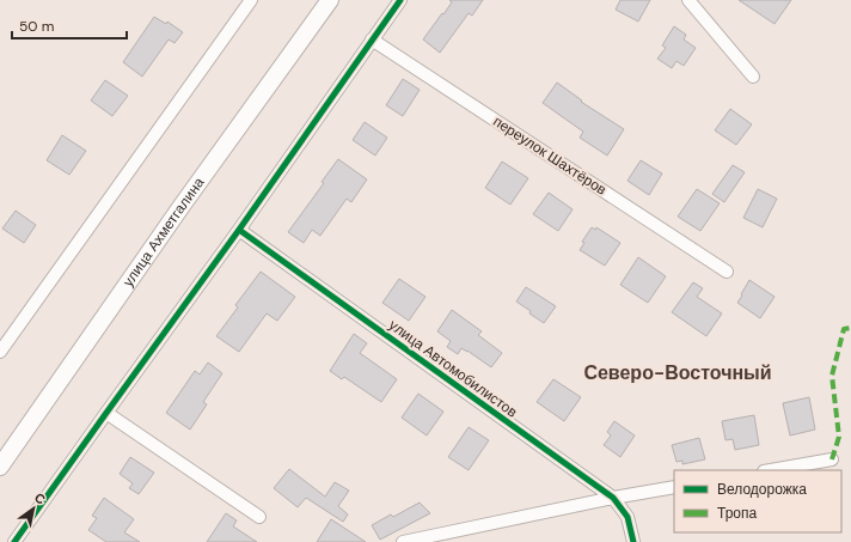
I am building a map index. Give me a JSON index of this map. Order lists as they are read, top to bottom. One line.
{"streets":{"main road":["улица Ахметгалина"],"street":["переулок Шахтёров","улица Автомобилистов"]},"districts":["Северо-Восточный"],"legend":["Велодорожка","Тропа"],"scale_bar":"50 m","north":"top right"}
